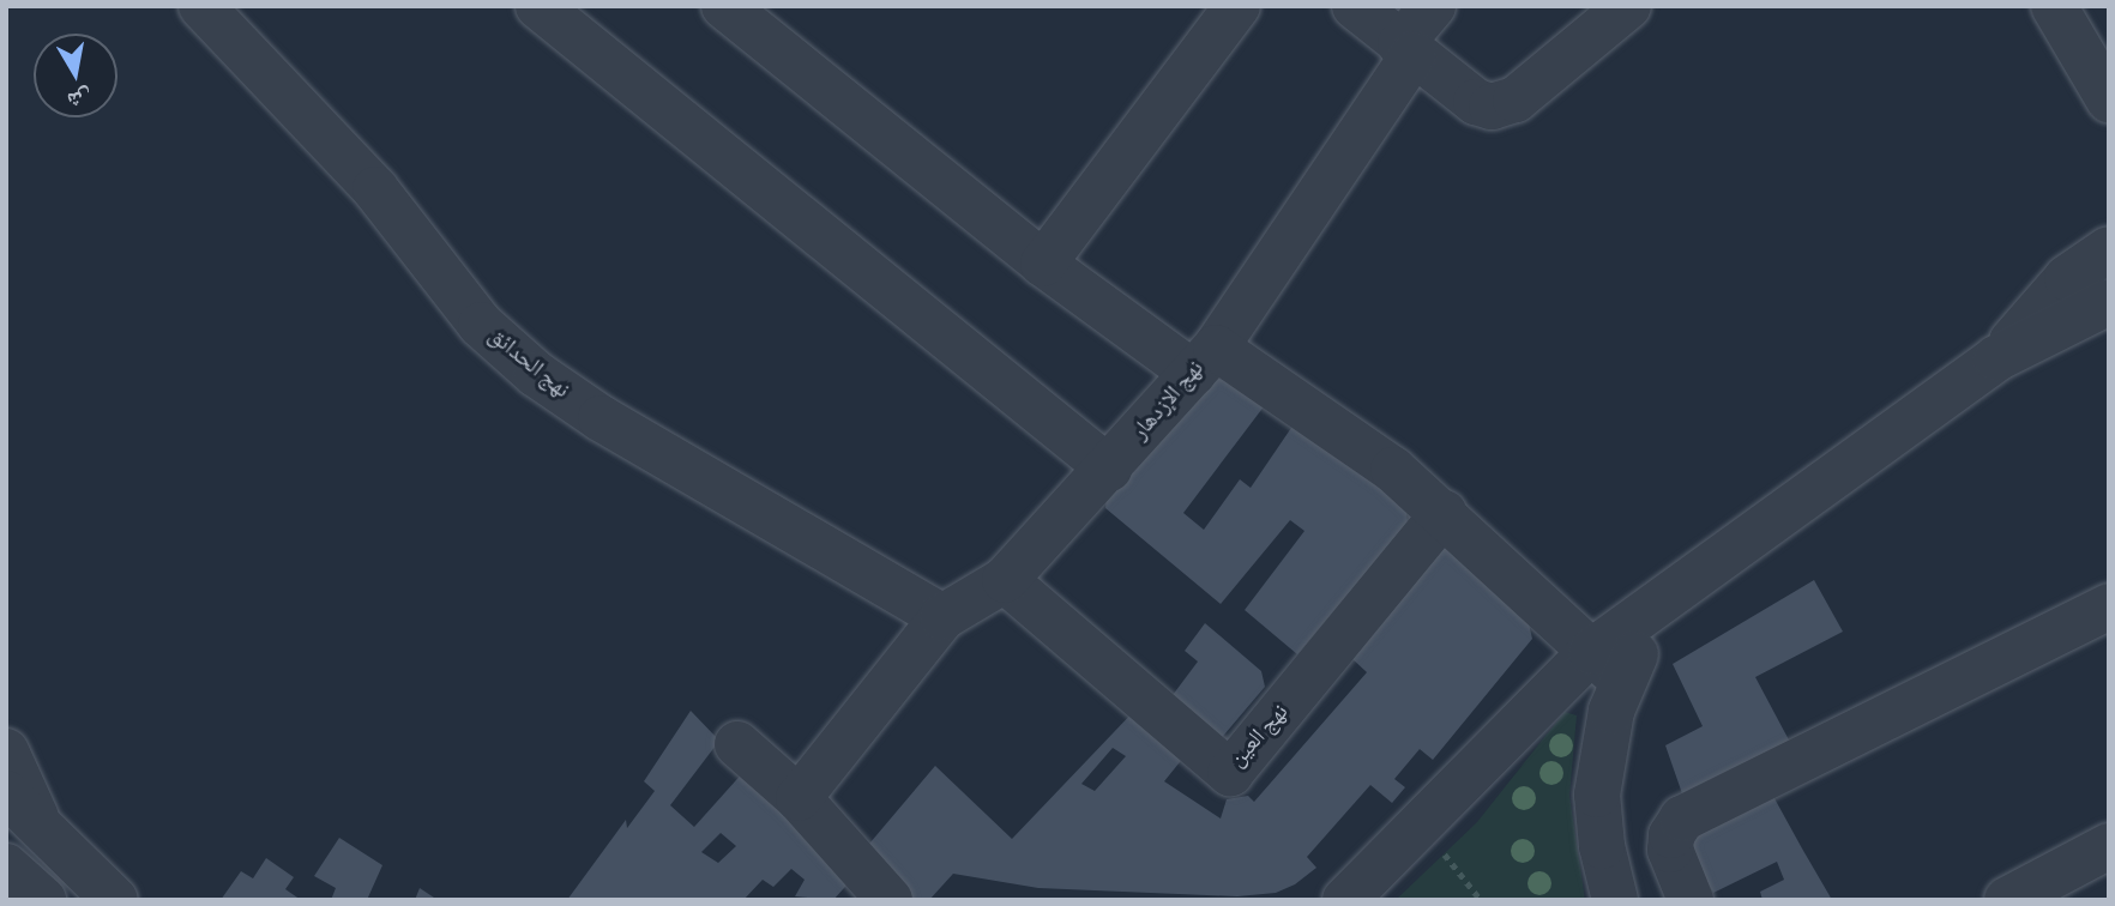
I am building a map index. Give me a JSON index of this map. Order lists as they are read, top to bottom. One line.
{"streets":{"street":["نهج الحدائق","نهج الإزدهار","نهج العين"]},"crossings":[["نهج الحدائق","نهج الإزدهار"],["نهج الإزدهار","نهج العين"]],"north":"bottom"}
